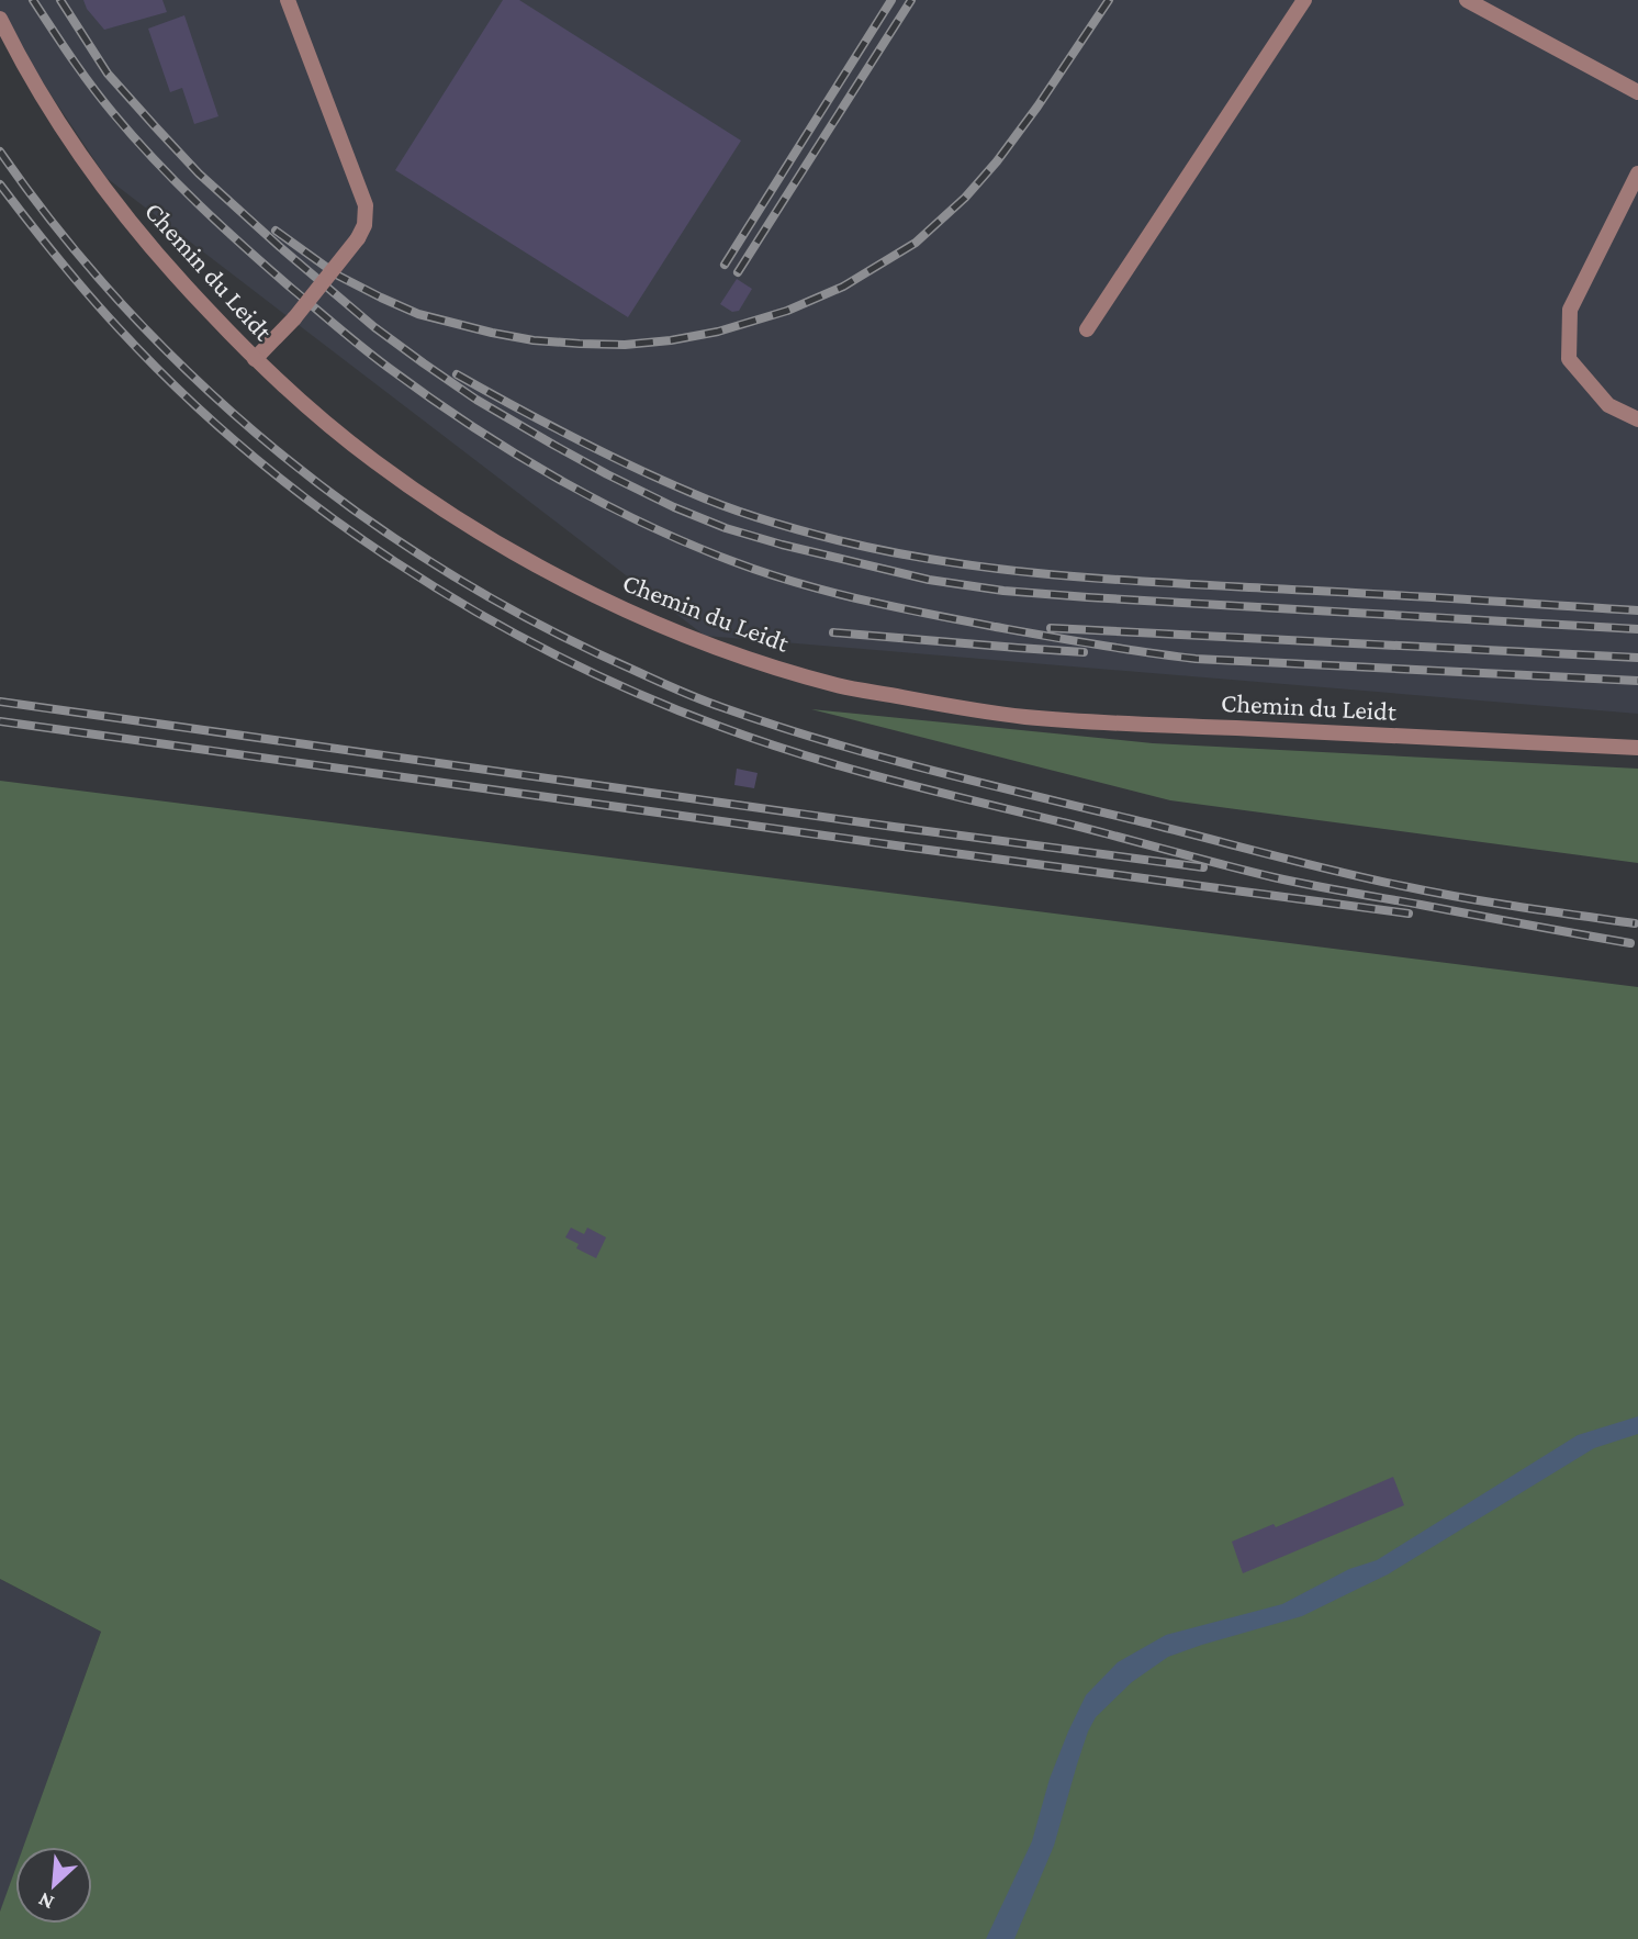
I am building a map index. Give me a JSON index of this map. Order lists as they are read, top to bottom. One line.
{"streets":{"street":["Chemin du Leidt"]},"north":"bottom left"}
